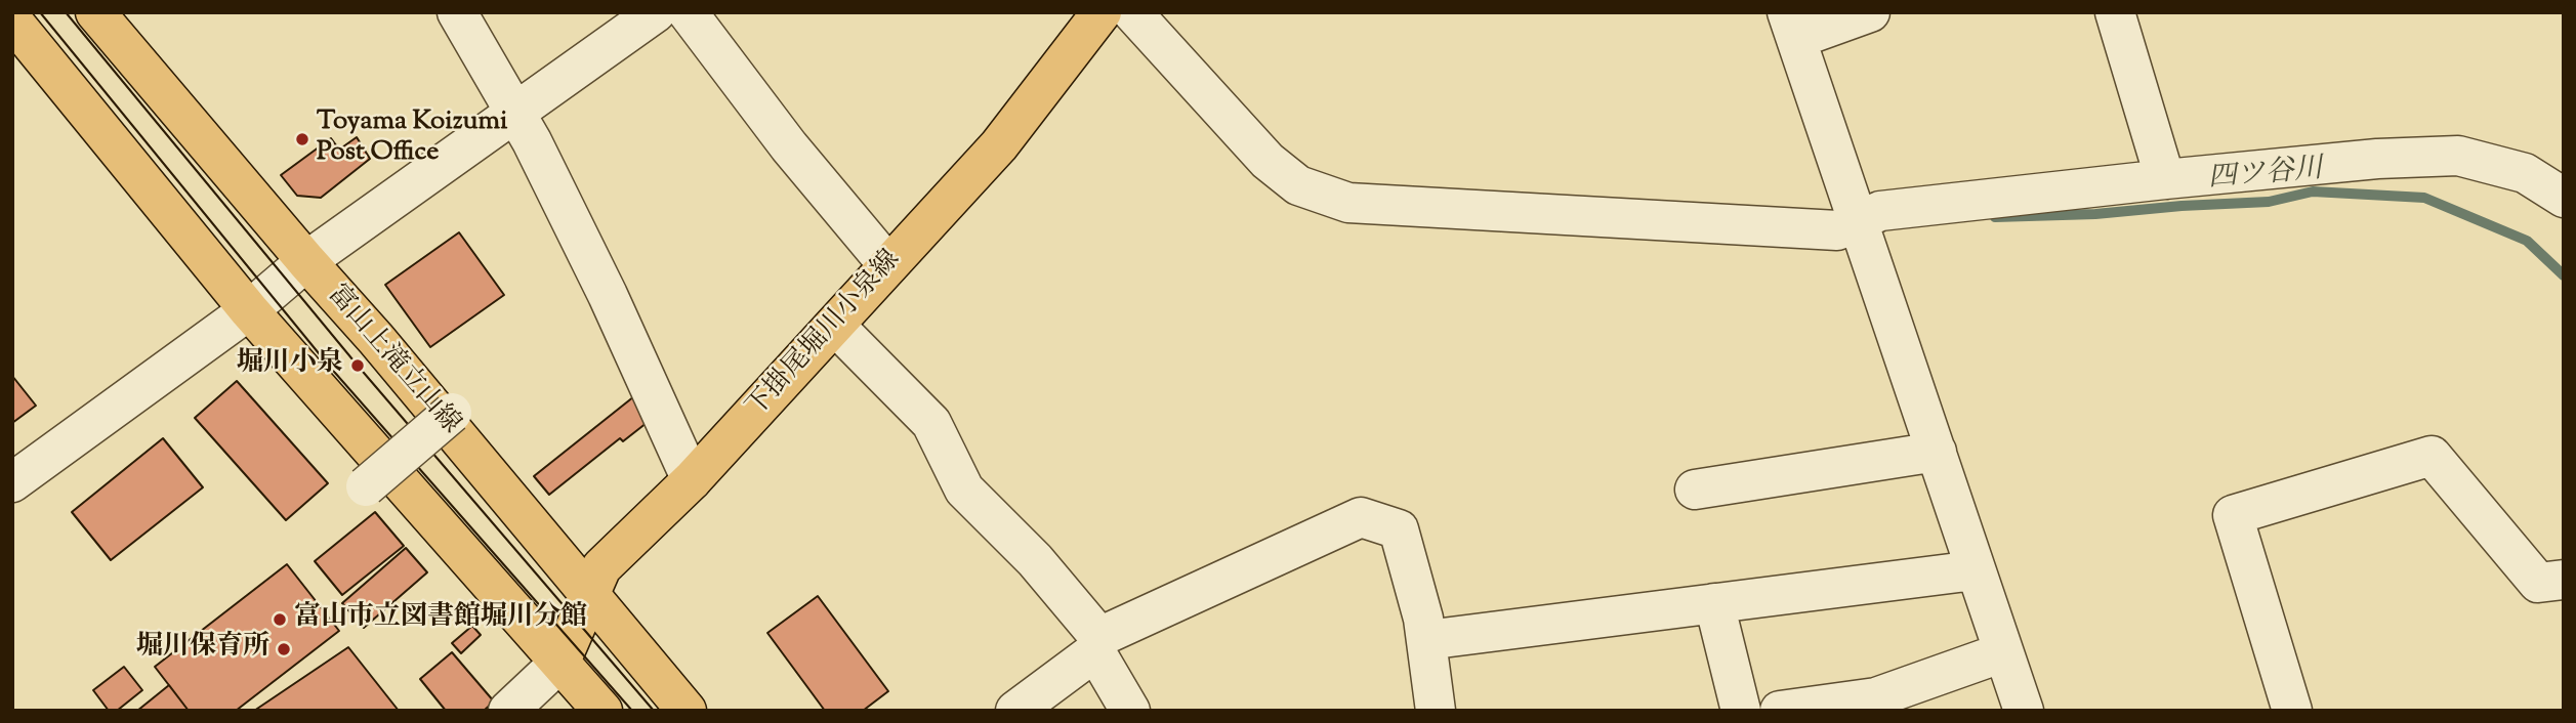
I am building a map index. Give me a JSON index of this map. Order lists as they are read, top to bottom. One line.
{"streets":{"main road":["下掛尾堀川小泉線","富山上滝立山線"]},"crossings":[["下掛尾堀川小泉線","富山上滝立山線"]],"water":["四ツ谷川"],"places":["Toyama Koizumi Post Office","堀川小泉","富山市立図書館堀川分館","堀川保育所"]}
